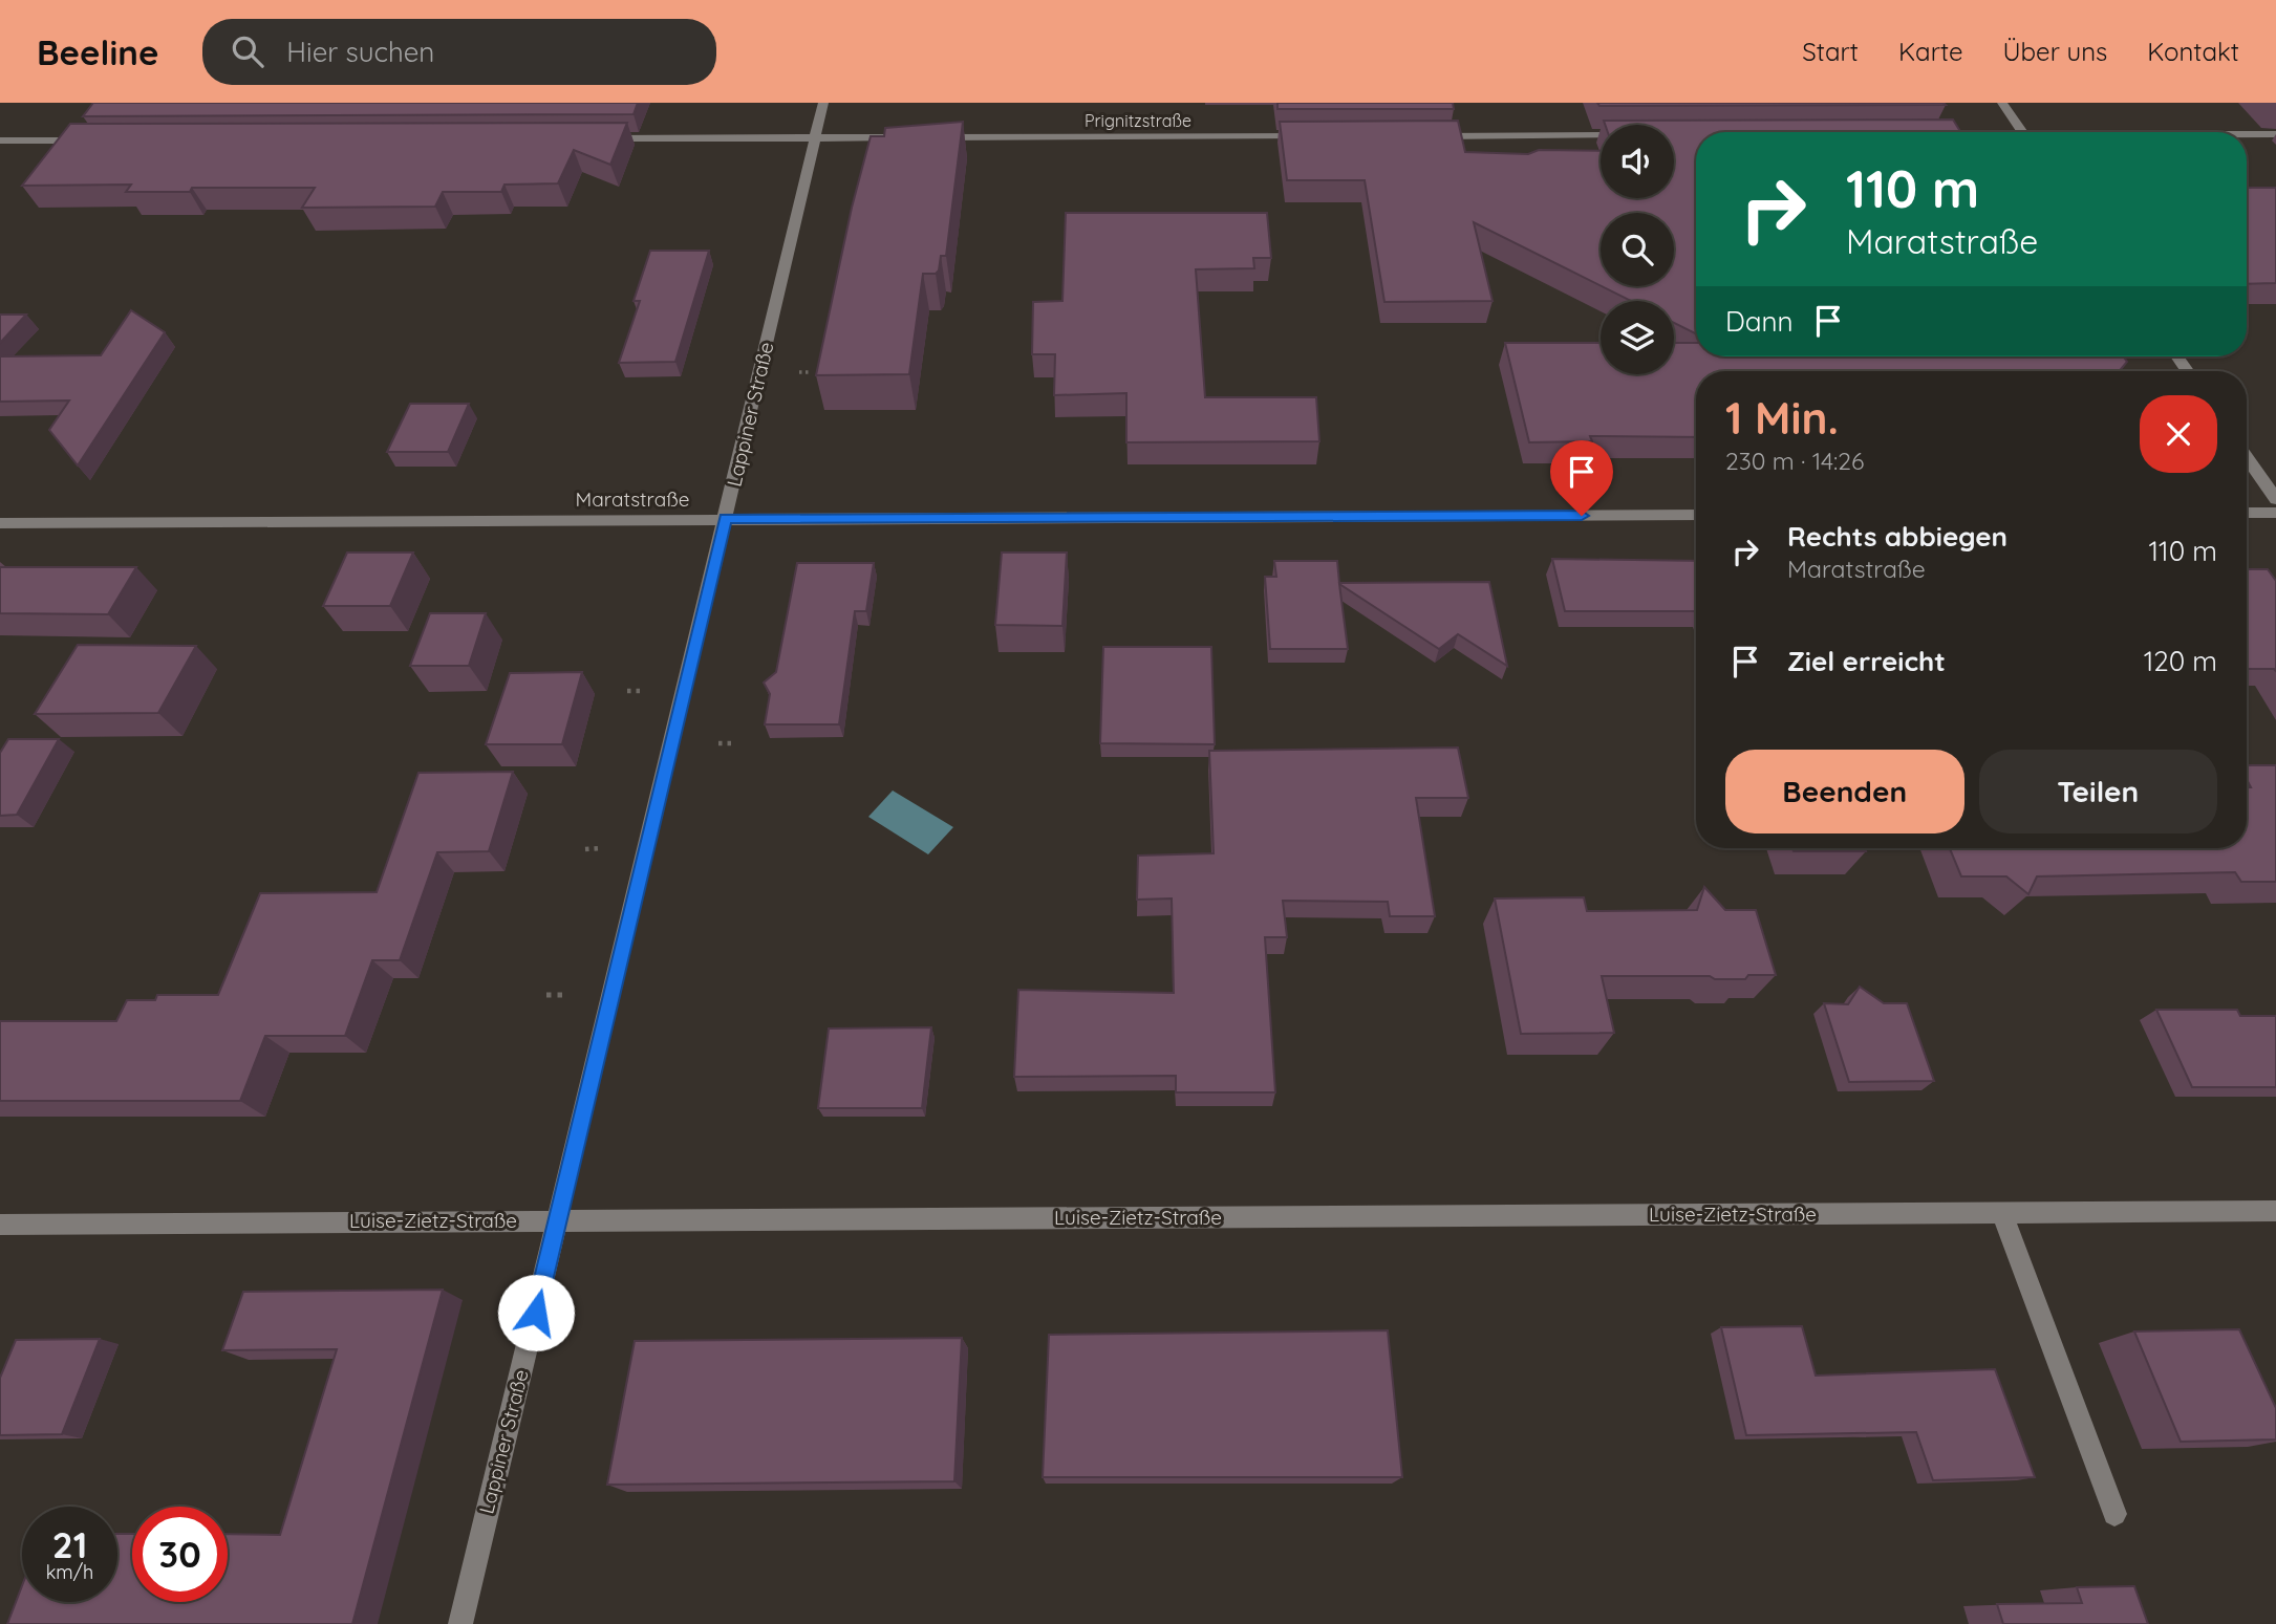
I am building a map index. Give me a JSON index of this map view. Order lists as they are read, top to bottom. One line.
{"streets":{"street":["Prignitzstraße","Lappiner Straße","Maratstraße","Luise-Zietz-Straße"]},"crossings":[["Lappiner Straße","Maratstraße"],["Lappiner Straße","Luise-Zietz-Straße"]],"page":{"header":"Beeline","search":"Hier suchen","nav":["Start","Karte","Über uns","Kontakt"],"turn":["110 m","Maratstraße"],"then":"Dann","heading":["1 Min.","230 m · 14:26"],"list":[{"name":"Rechts abbiegen","note":"Maratstraße","value":"110 m"},{"name":"Ziel erreicht","value":"120 m"}],"buttons":["Beenden","Teilen"],"speed":"21 km/h","limit":"30"}}
